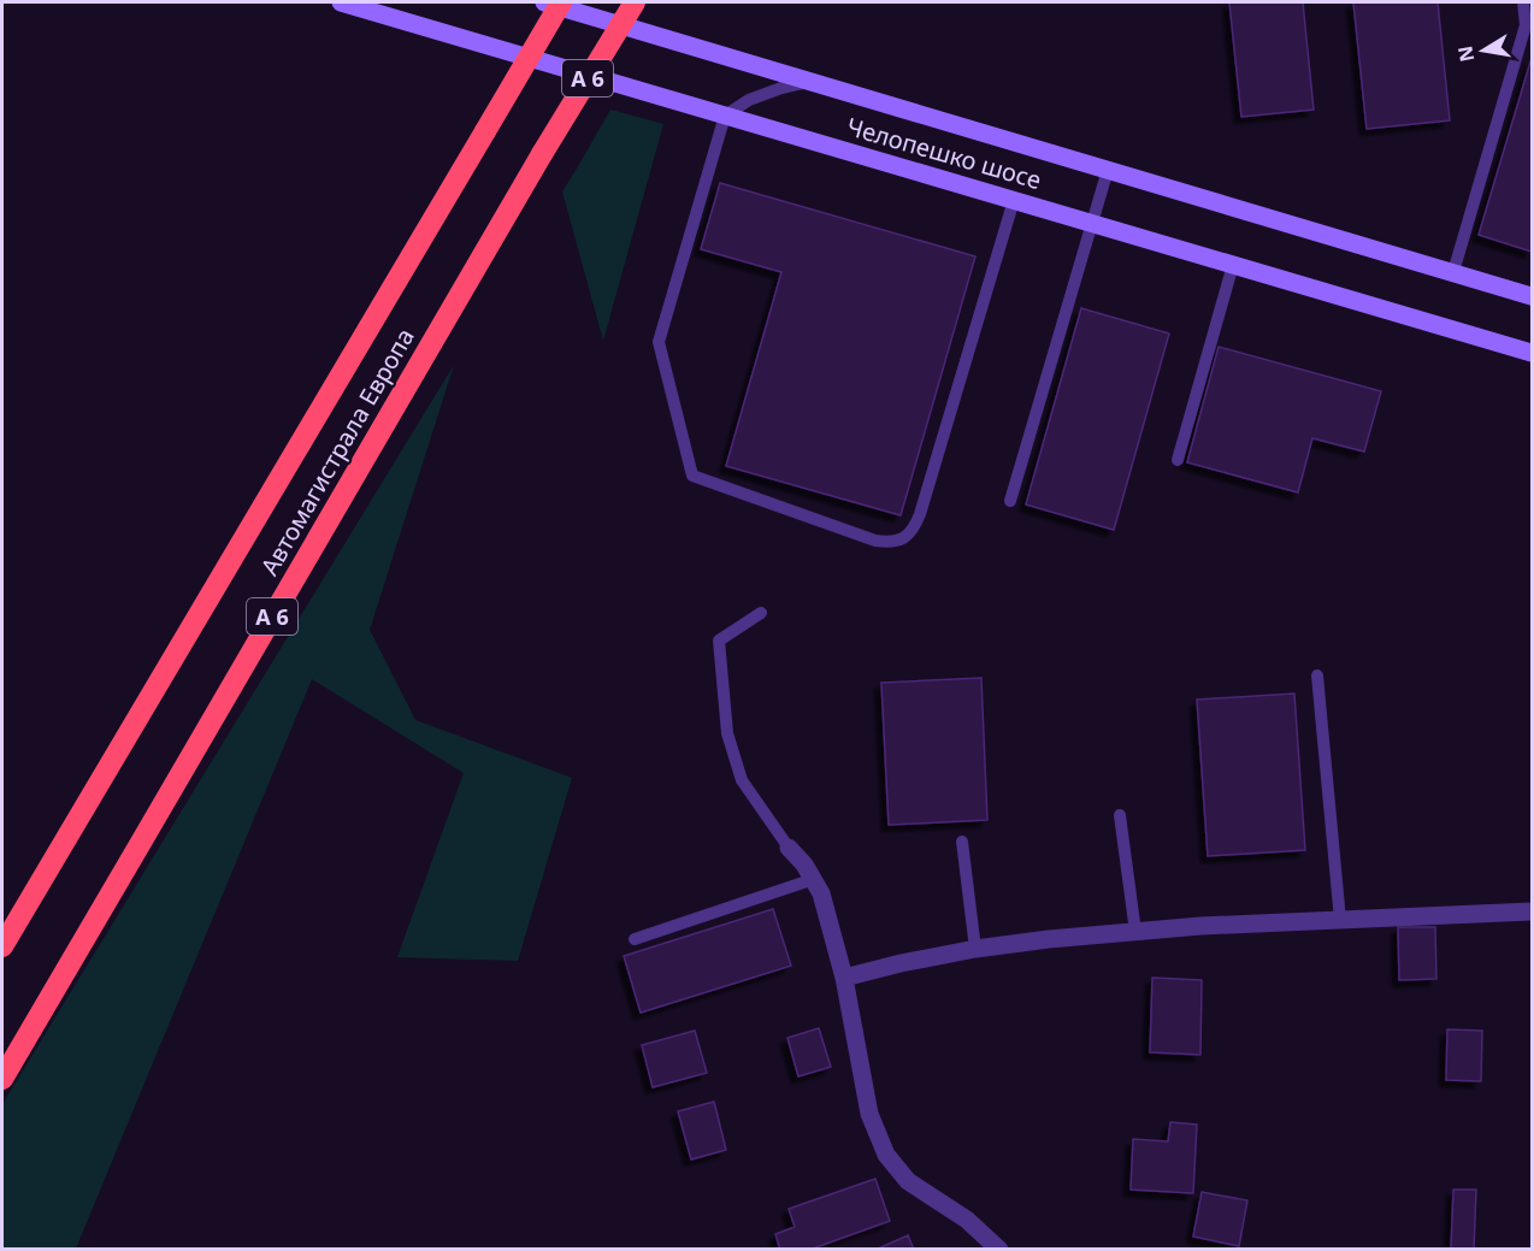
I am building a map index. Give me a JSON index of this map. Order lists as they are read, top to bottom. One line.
{"streets":{"highway":["A 6","Автомагистрала Европа"],"main road":["Челопешко шосе"]},"north":"left"}
